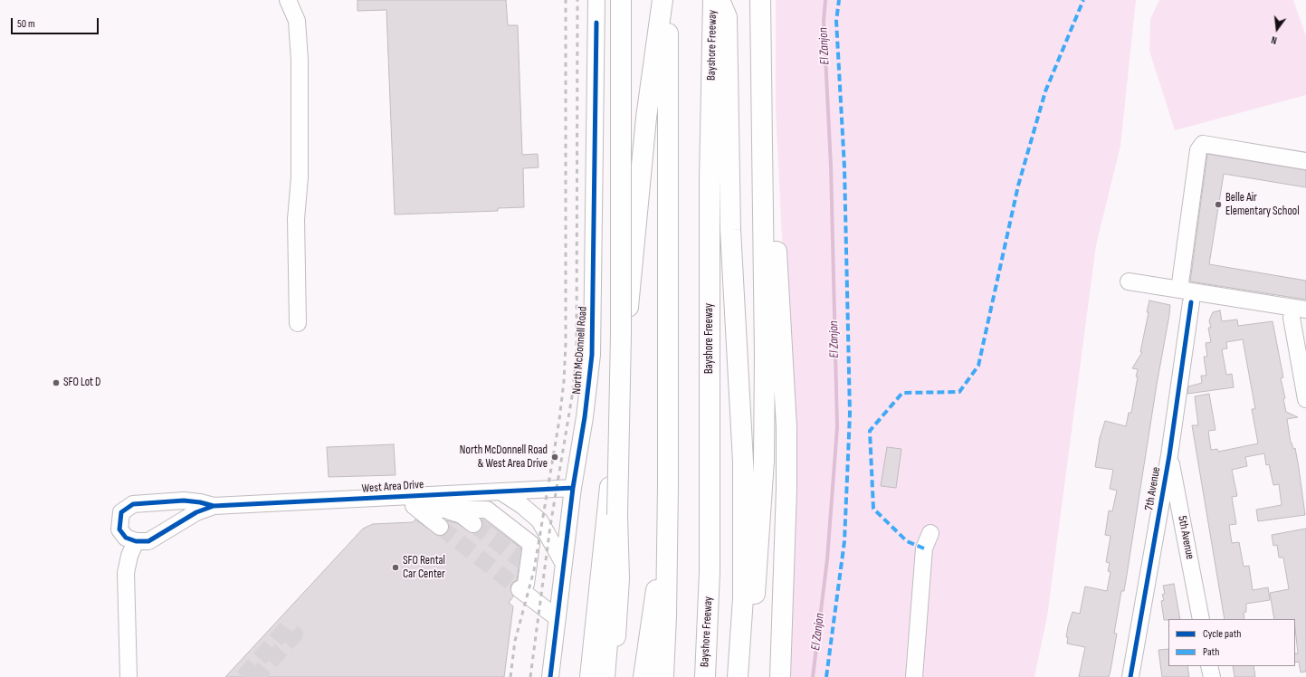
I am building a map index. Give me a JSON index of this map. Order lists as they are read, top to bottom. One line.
{"streets":{"highway":["Bayshore Freeway"],"street":["North McDonnell Road","West Area Drive","7th Avenue","5th Avenue"]},"crossings":[["North McDonnell Road","West Area Drive"],["7th Avenue","5th Avenue"]],"water":["El Zanjon"],"places":["Belle Air Elementary School","SFO Lot D","North McDonnell Road & West Area Drive","SFO Rental Car Center"],"legend":["Cycle path","Path"],"scale_bar":"50 m","north":"bottom"}
